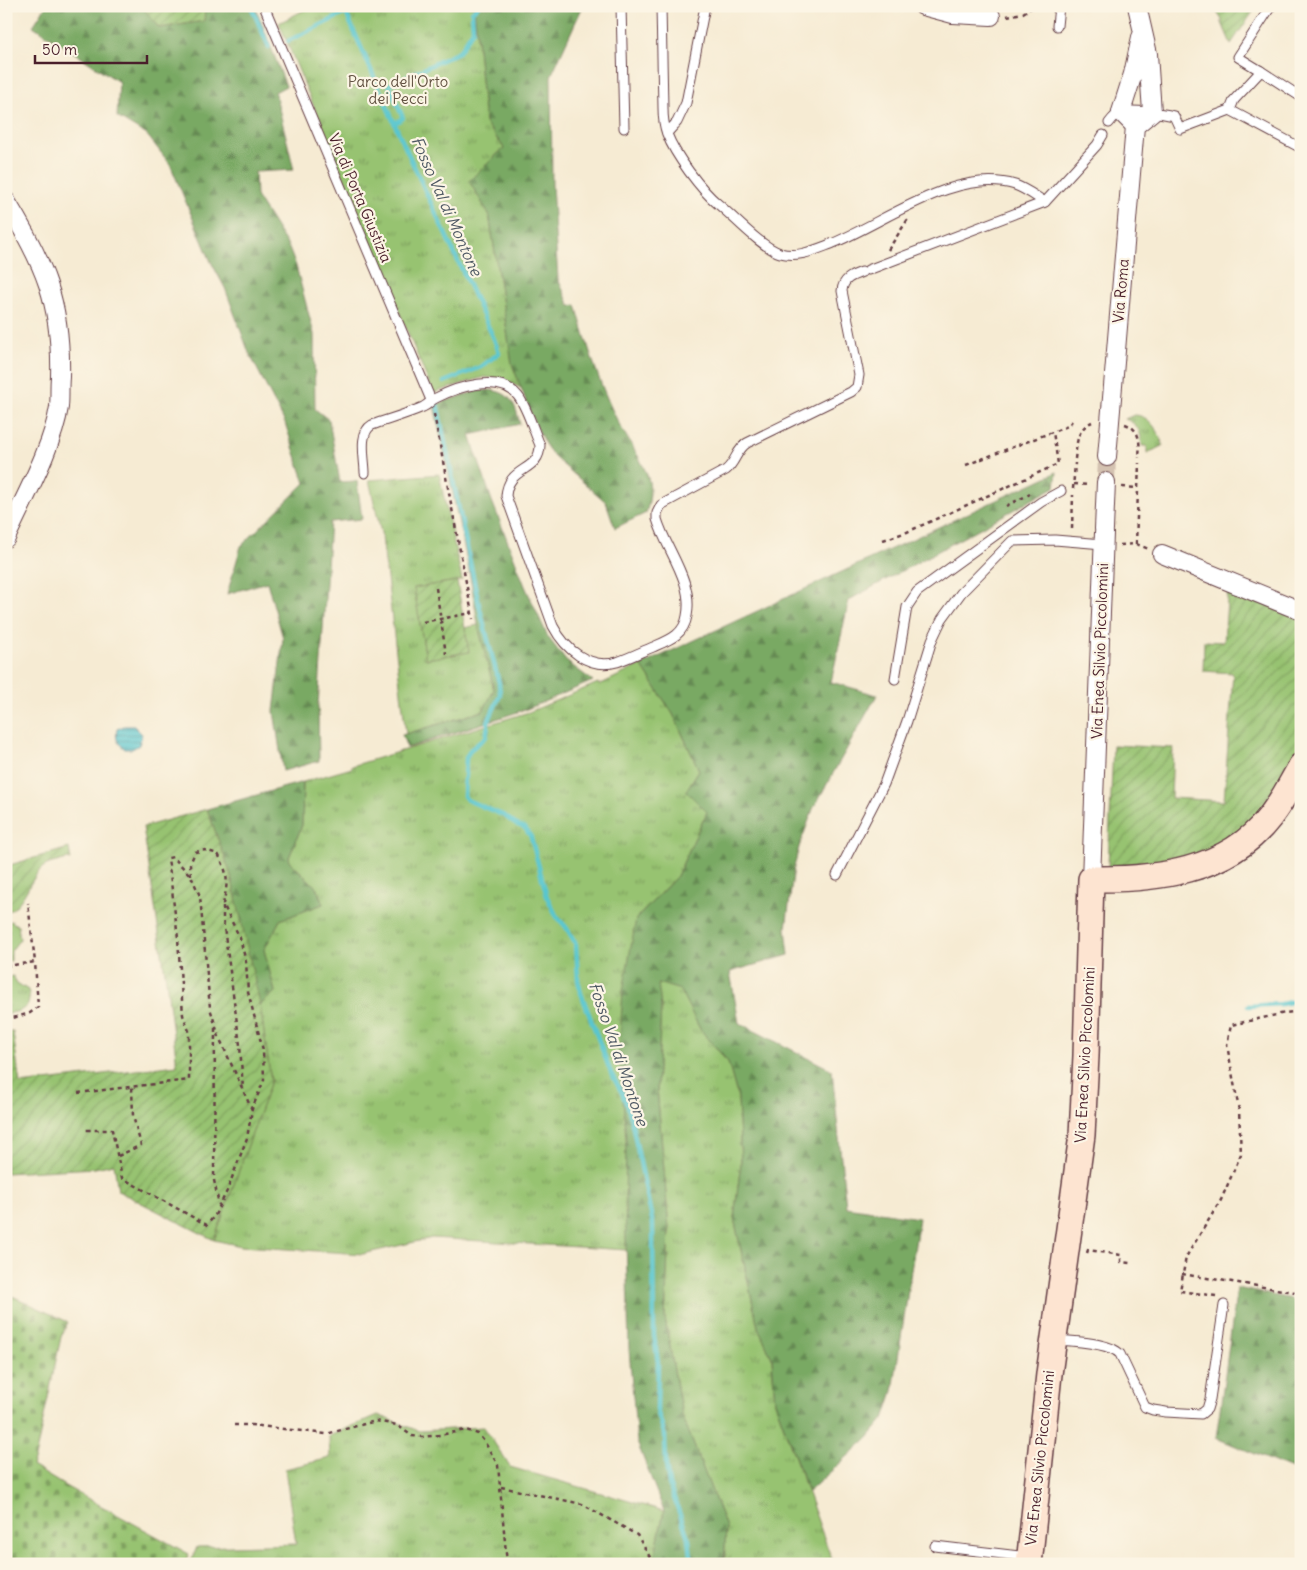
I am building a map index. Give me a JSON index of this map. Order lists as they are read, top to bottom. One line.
{"streets":{"main road":["Via Enea Silvio Piccolomini"],"street":["Via Roma"],"lane":["Via di Porta Giustizia"]},"water":["Fosso Val di Montone"],"parks":["Parco dell'Orto dei Pecci"],"scale_bar":"50 m"}
